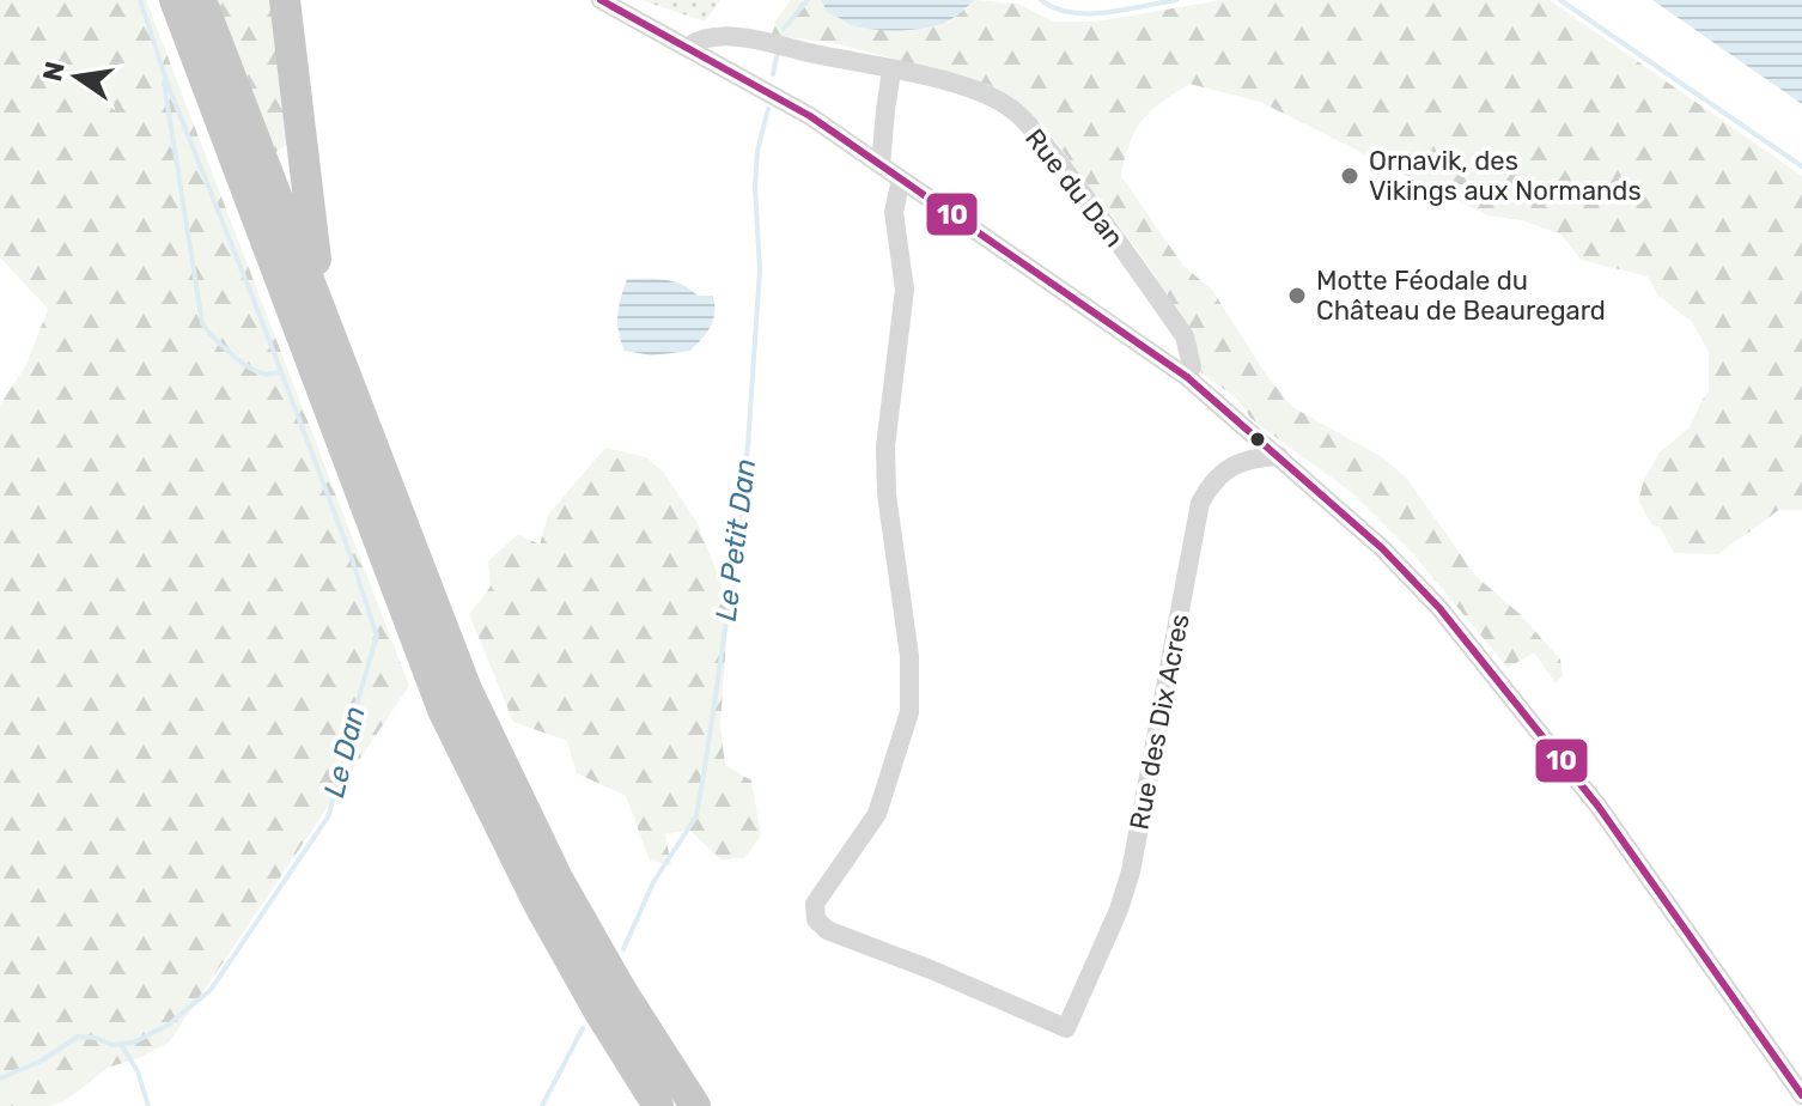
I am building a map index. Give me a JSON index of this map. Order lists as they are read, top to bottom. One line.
{"streets":{"street":["Rue du Dan","Rue des Dix Acres"]},"water":["Le Petit Dan","Le Dan"],"places":["Ornavik, des Vikings aux Normands","Motte Féodale du Château de Beauregard"],"lines":["transit line 10"],"north":"left"}
